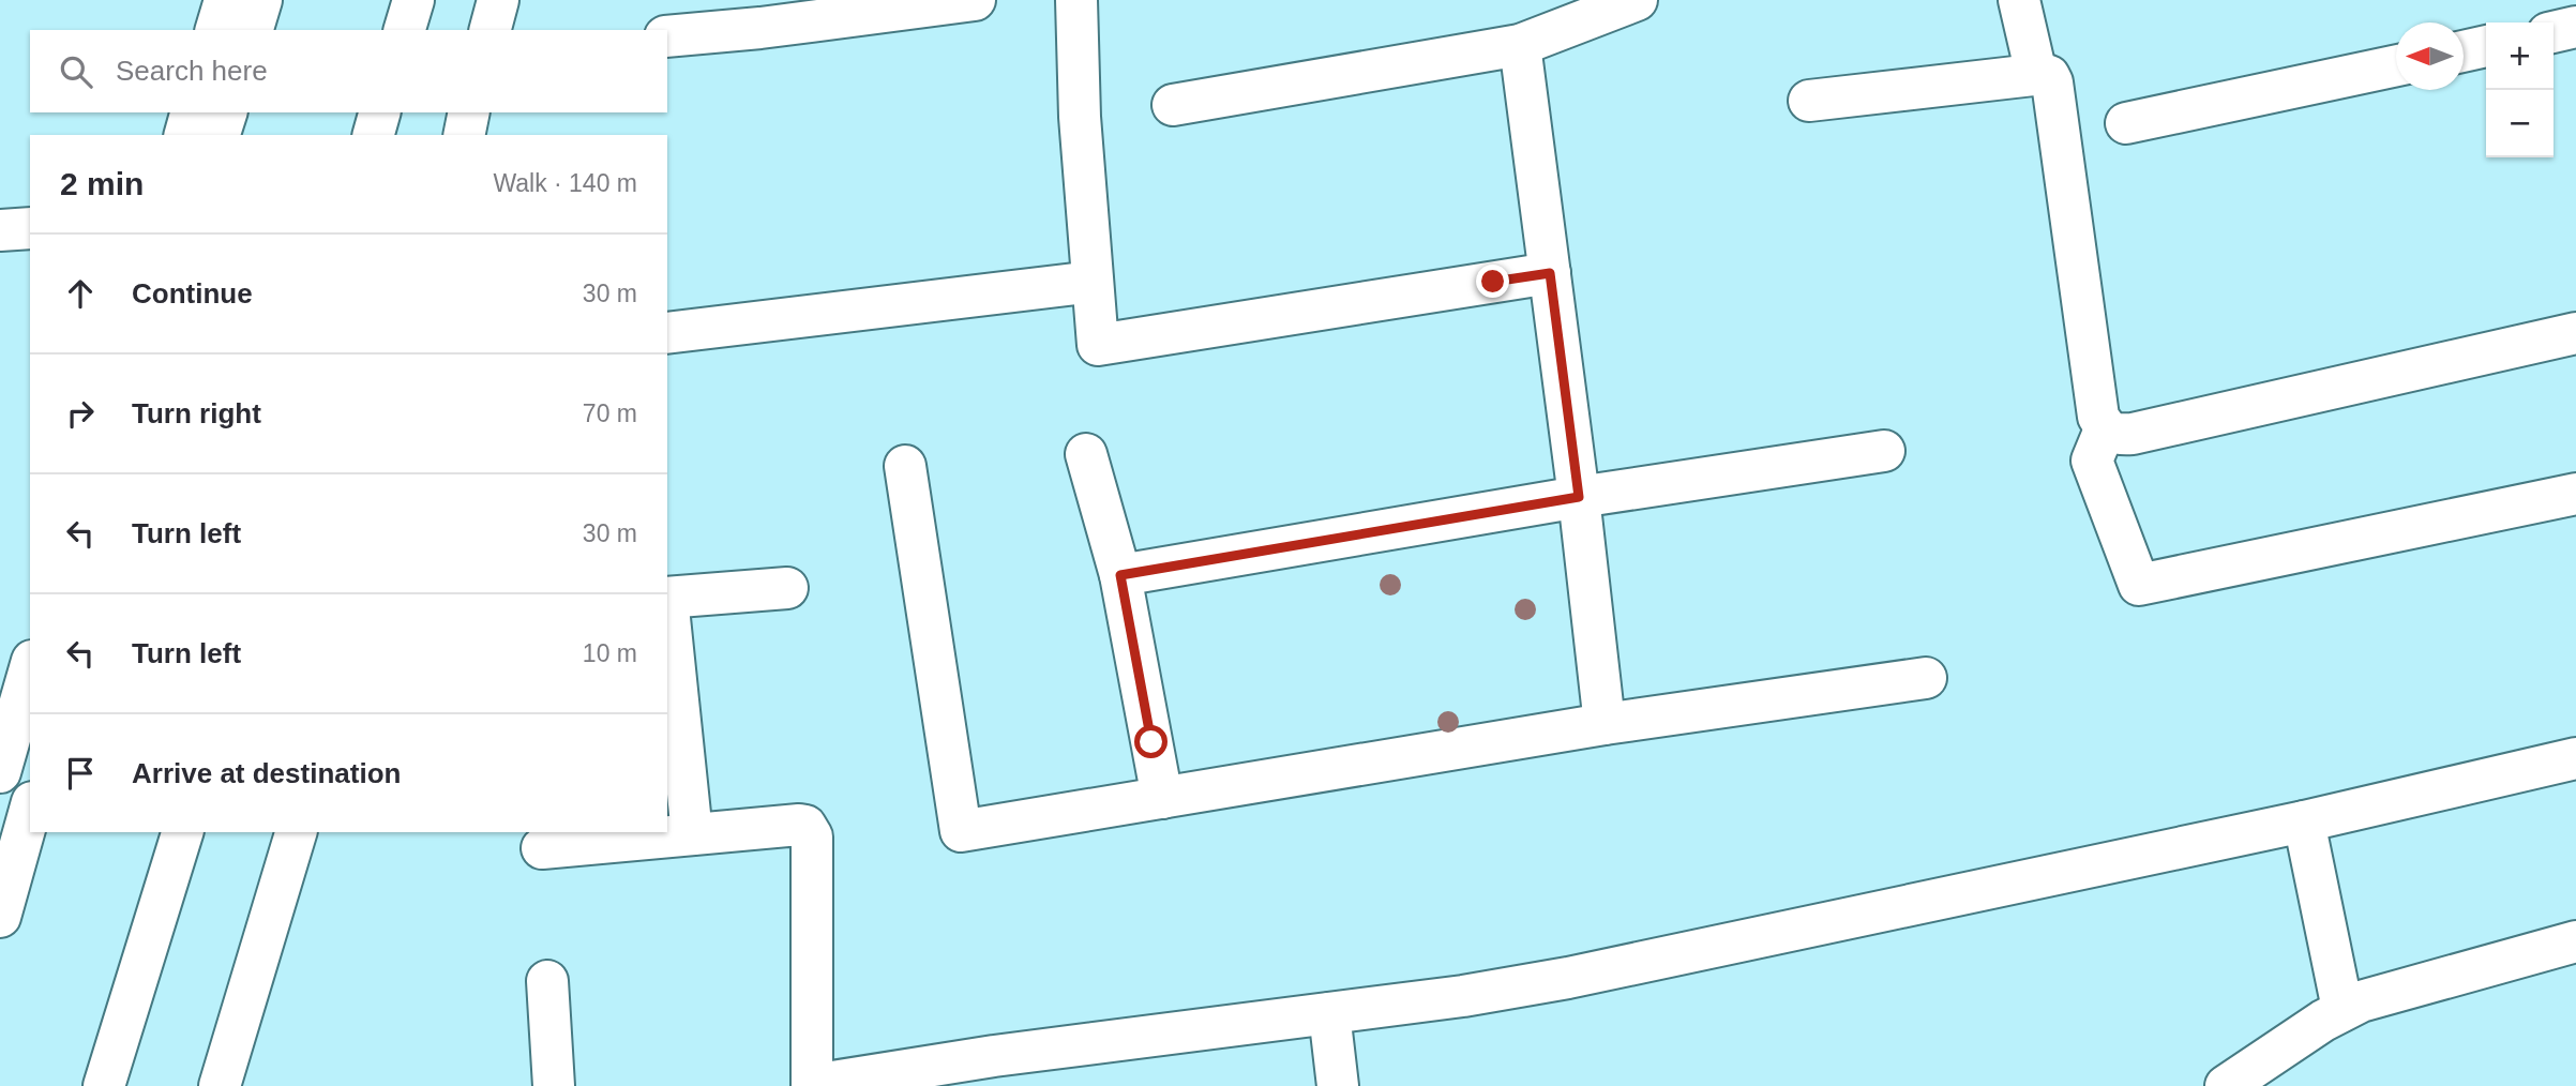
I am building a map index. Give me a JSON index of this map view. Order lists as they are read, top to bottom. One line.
{"north":"left","page":{"map_buttons":["+","−"],"search":"Search here","heading":["2 min","Walk · 140 m"],"list":[["Continue","30 m"],["Turn right","70 m"],["Turn left","30 m"],["Turn left","10 m"],"Arrive at destination"]}}
